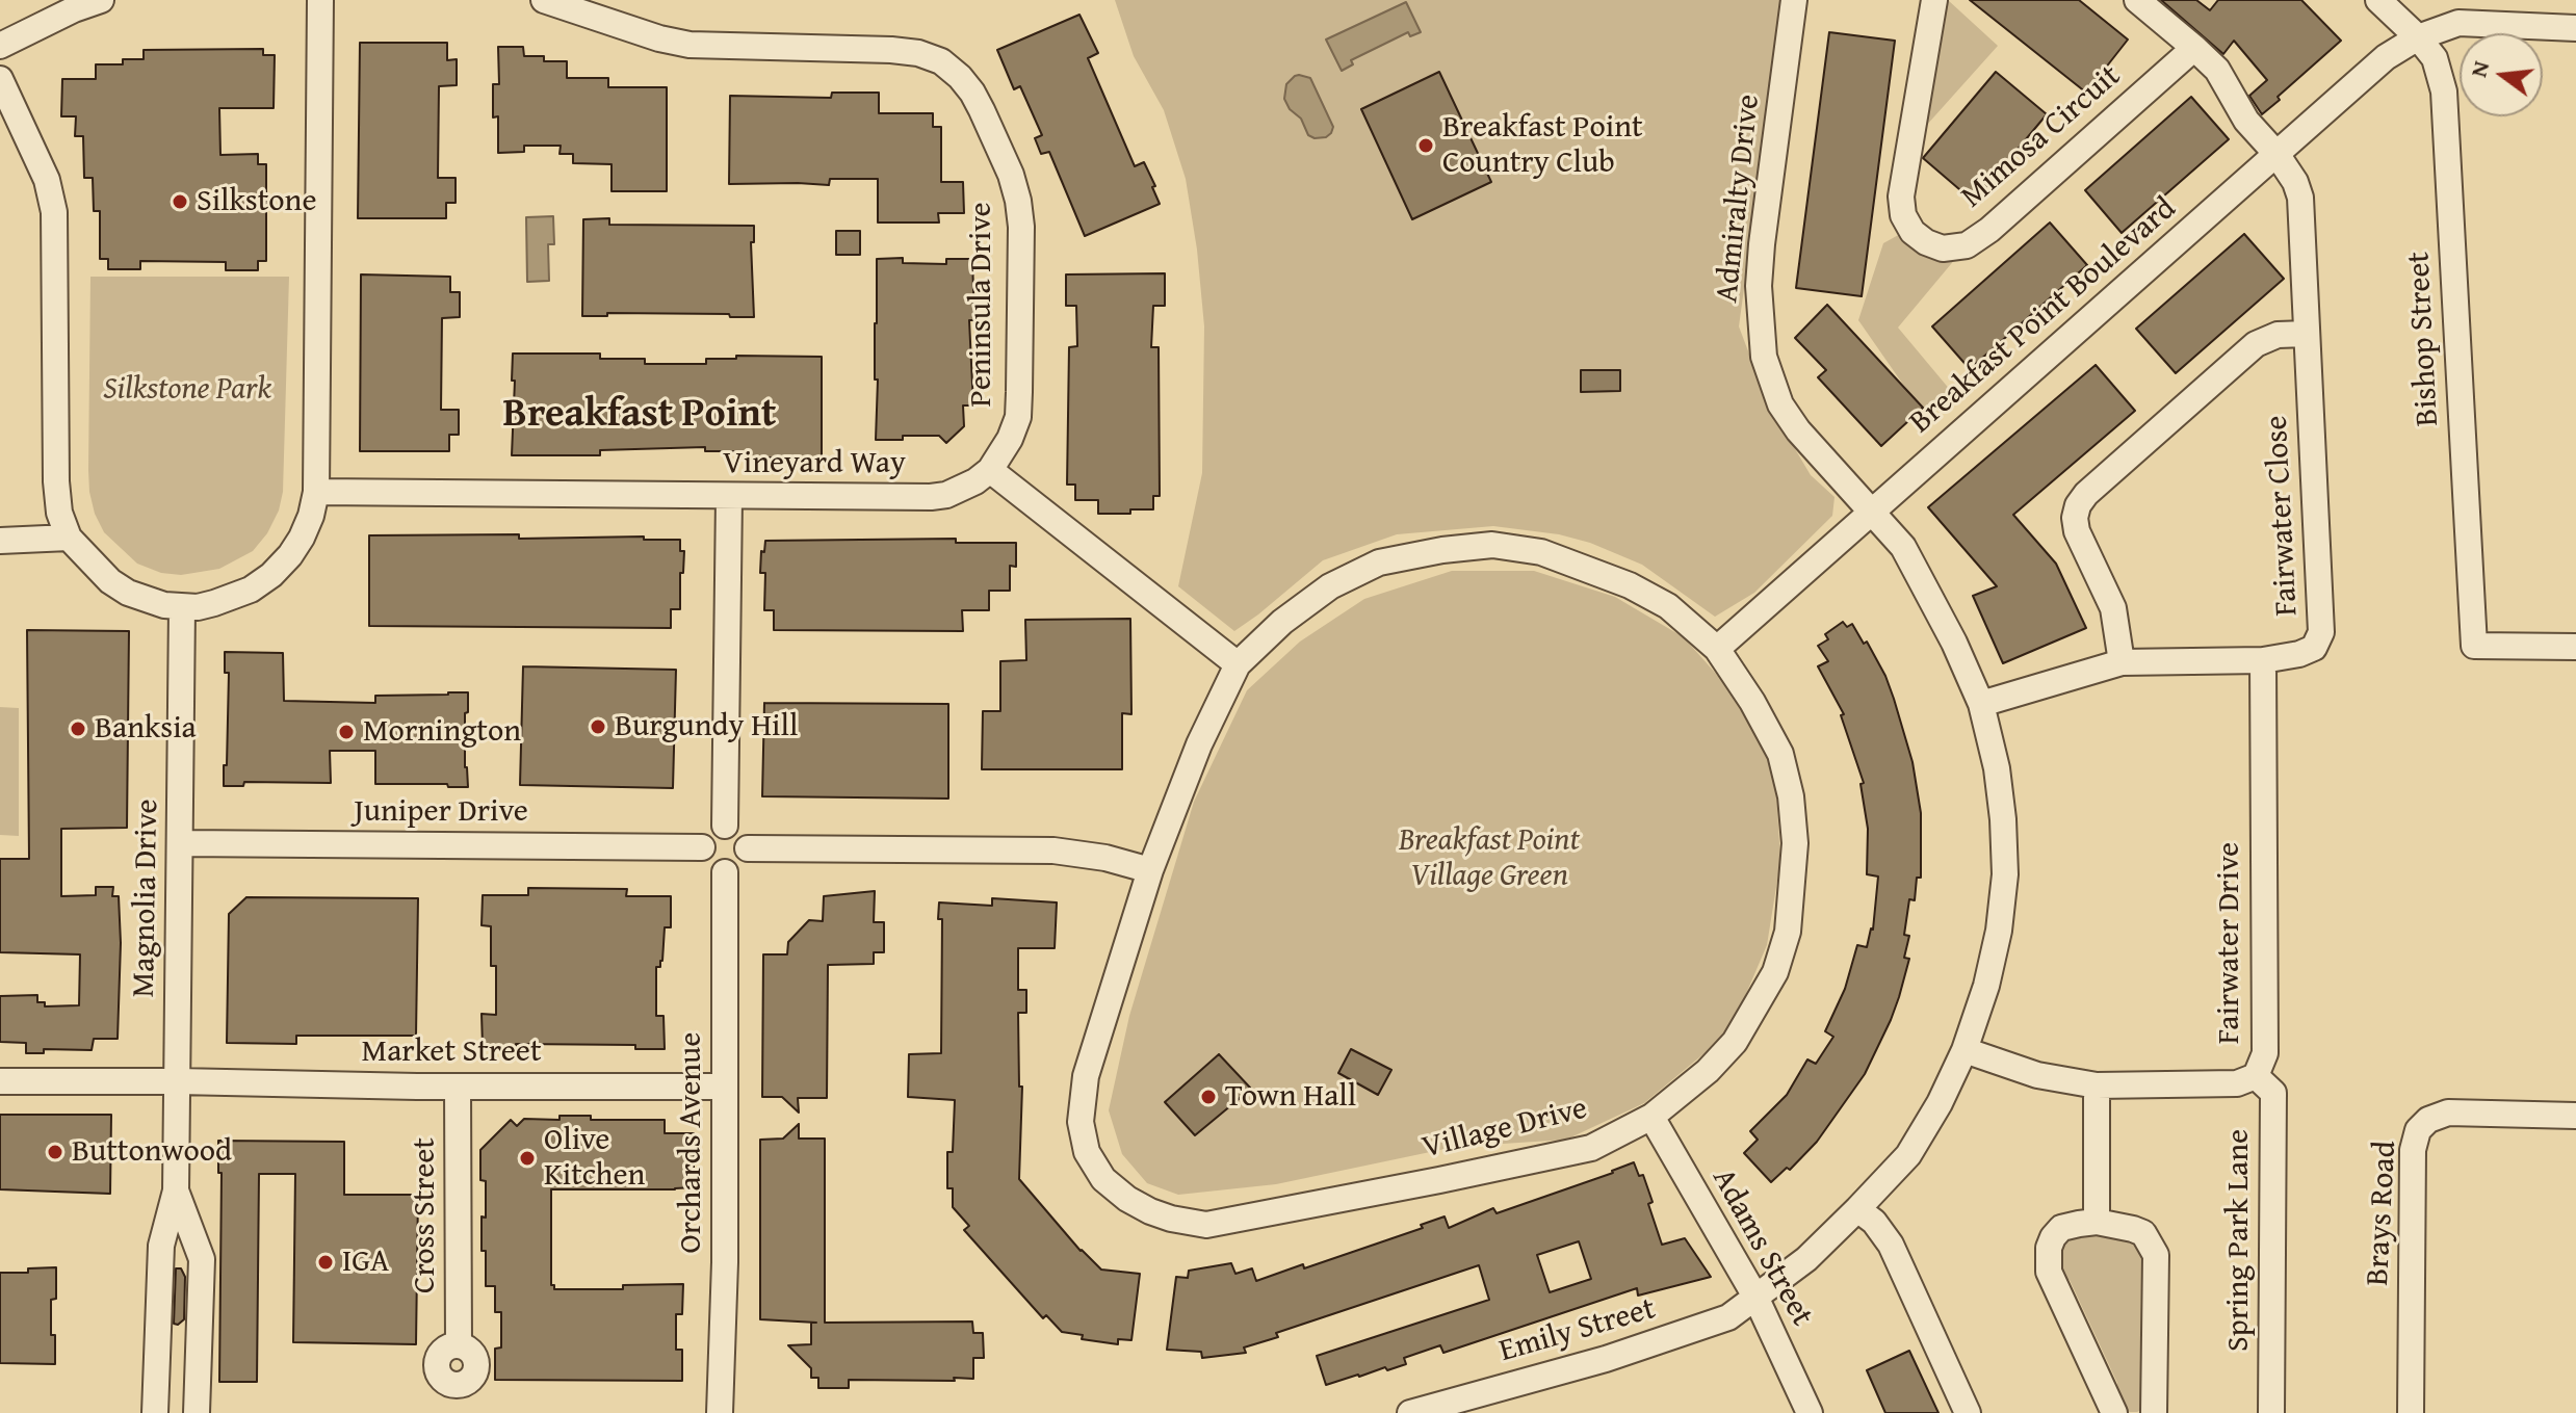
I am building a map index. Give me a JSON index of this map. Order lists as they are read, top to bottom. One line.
{"streets":{"street":["Mimosa Circuit","Admiralty Drive","Peninsula Drive","Breakfast Point Boulevard","Bishop Street","Vineyard Way","Fairwater Close","Juniper Drive","Magnolia Drive","Fairwater Drive","Market Street","Village Drive","Orchards Avenue","Brays Road","Cross Street","Spring Park Lane","Adams Street","Emily Street"]},"crossings":[["Admiralty Drive","Breakfast Point Boulevard"],["Admiralty Drive","Fairwater Close"],["Admiralty Drive","Fairwater Drive"],["Admiralty Drive","Adams Street"],["Admiralty Drive","Emily Street"],["Peninsula Drive","Vineyard Way"],["Breakfast Point Boulevard","Bishop Street"],["Breakfast Point Boulevard","Fairwater Close"],["Breakfast Point Boulevard","Village Drive"],["Fairwater Close","Fairwater Drive"],["Juniper Drive","Magnolia Drive"],["Juniper Drive","Orchards Avenue"],["Magnolia Drive","Market Street"],["Fairwater Drive","Spring Park Lane"],["Market Street","Orchards Avenue"],["Market Street","Cross Street"],["Village Drive","Adams Street"],["Adams Street","Emily Street"]],"districts":["Breakfast Point"],"parks":["Silkstone Park","Breakfast Point Village Green"],"places":["Breakfast Point Country Club","Silkstone","Burgundy Hill","Banksia","Mornington","Town Hall","Buttonwood","Olive Kitchen","IGA"],"north":"left"}
